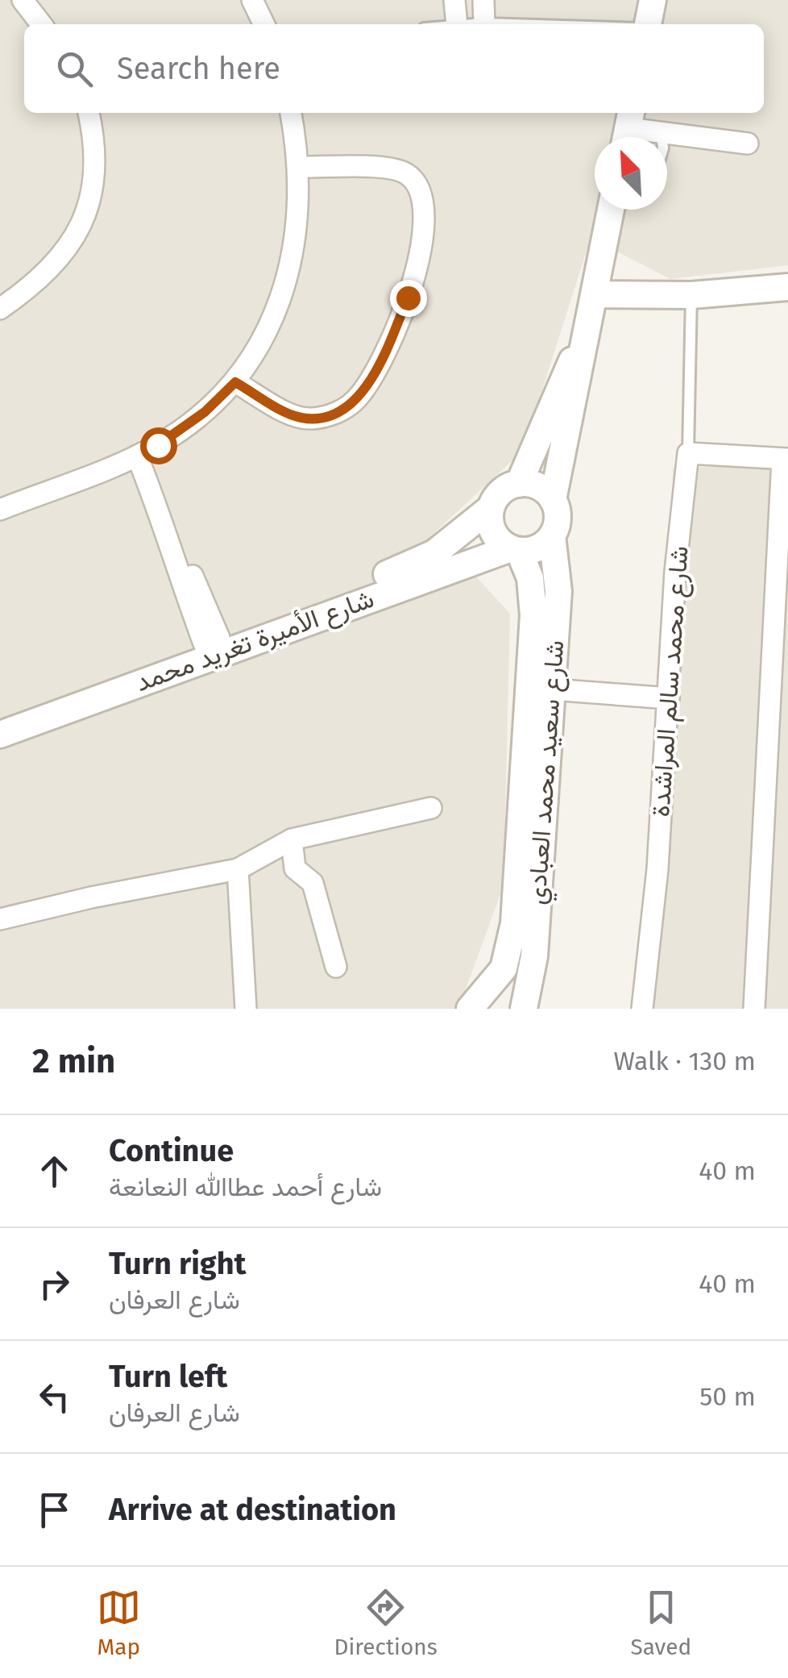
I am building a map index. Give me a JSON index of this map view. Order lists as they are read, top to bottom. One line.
{"streets":{"street":["شارع الأميرة تغريد محمد","شارع محمد سالم المراشدة","شارع سعيد محمد العبادي"]},"crossings":[["شارع الأميرة تغريد محمد","شارع سعيد محمد العبادي"]],"north":"top left","page":{"search":"Search here","heading":["2 min","Walk · 130 m"],"list":[["Continue","شارع أحمد عطاالله النعانعة","40 m"],["Turn right","شارع العرفان","40 m"],["Turn left","شارع العرفان","50 m"],"Arrive at destination"],"nav":["Map","Directions","Saved"]}}
